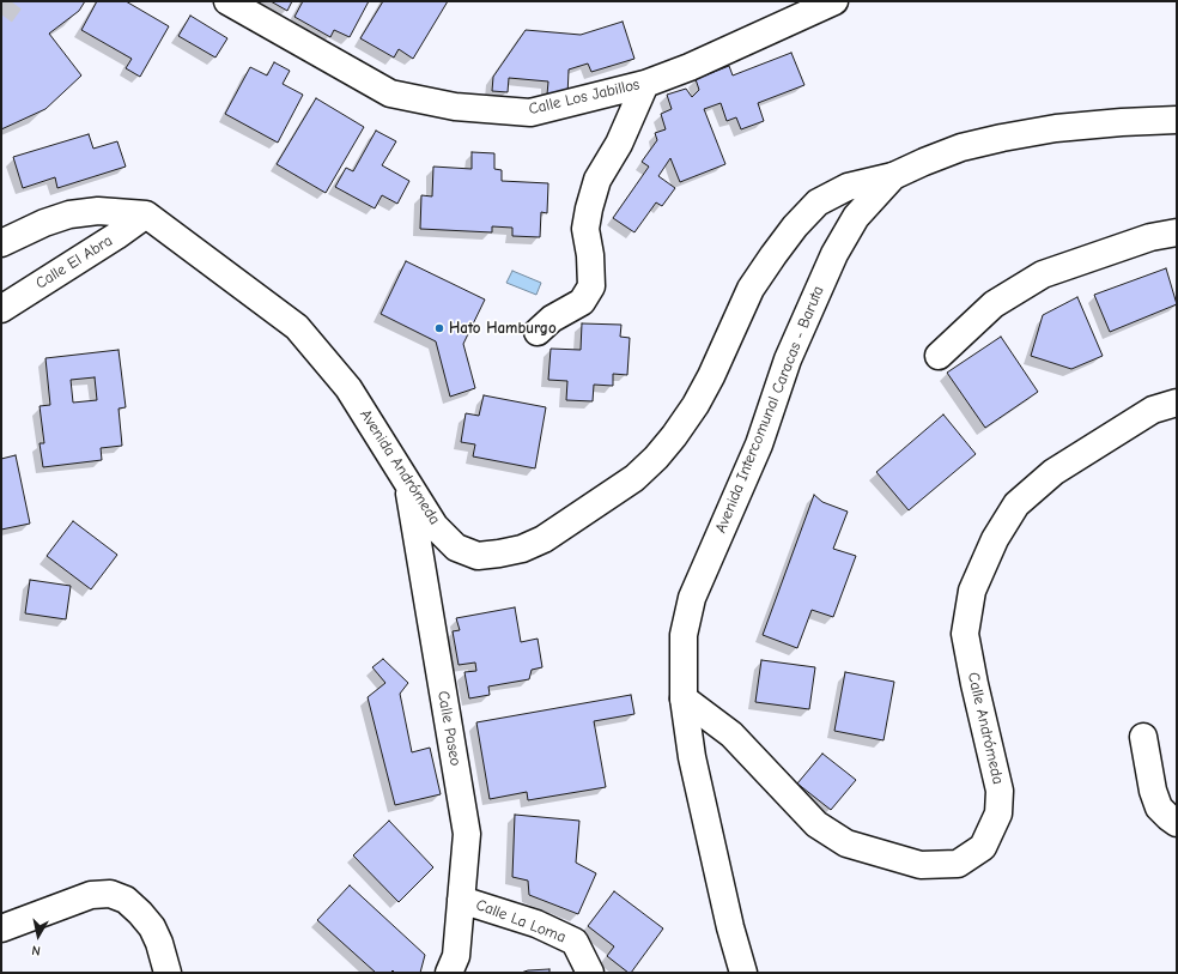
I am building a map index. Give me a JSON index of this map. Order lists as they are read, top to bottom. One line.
{"streets":{"street":["Calle Los Jabillos","Calle El Abra","Avenida Intercomunal Caracas - Baruta","Avenida Andrómeda","Calle Paseo","Calle Andrómeda","Calle La Loma"]},"crossings":[["Calle El Abra","Avenida Andrómeda"],["Avenida Intercomunal Caracas - Baruta","Avenida Andrómeda"],["Avenida Intercomunal Caracas - Baruta","Calle Andrómeda"],["Avenida Andrómeda","Calle Paseo"],["Calle Paseo","Calle La Loma"]],"places":["Hato Hamburgo"],"north":"bottom"}
